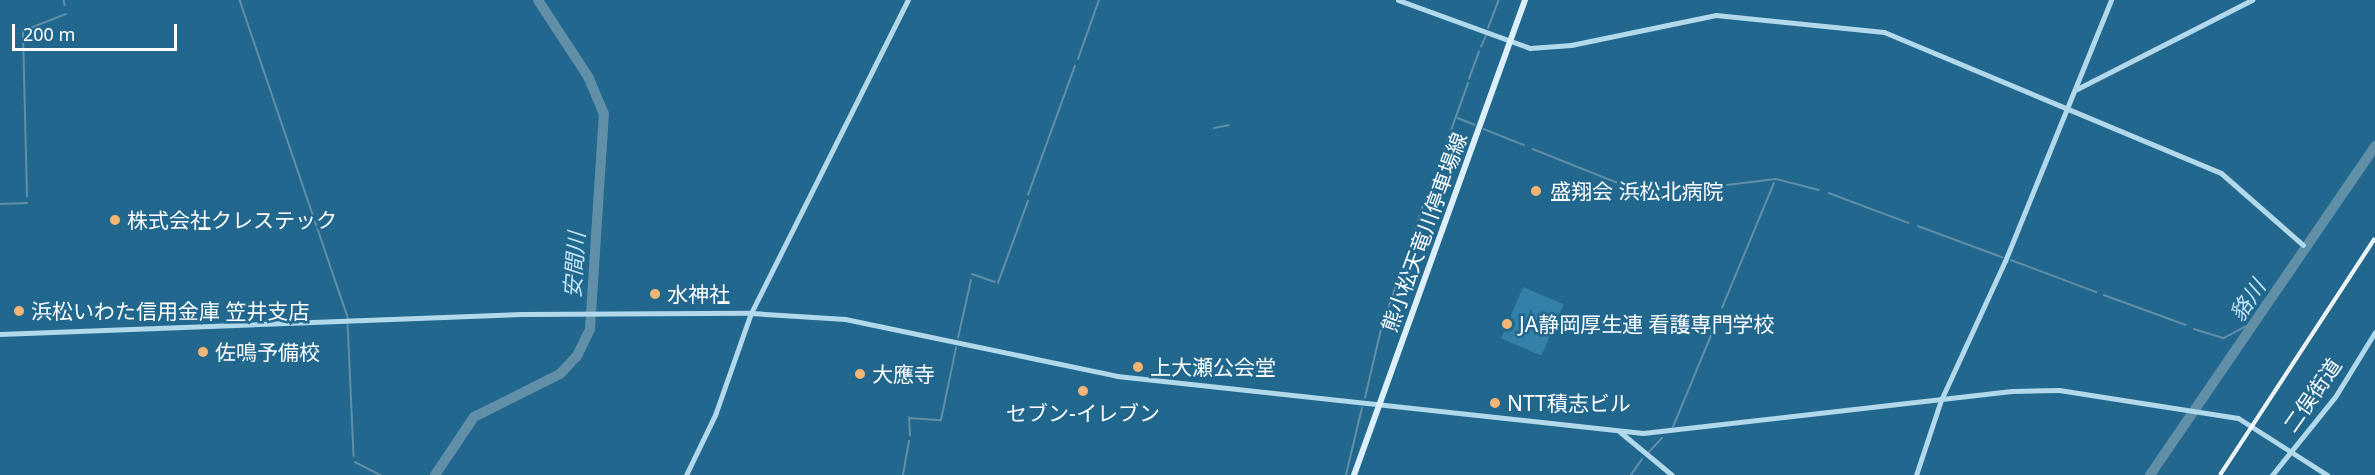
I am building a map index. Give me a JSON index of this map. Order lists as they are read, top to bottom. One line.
{"streets":{"main road":["熊小松天竜川停車場線"],"street":["二俣街道"]},"water":["安間川","貉川"],"places":["盛翔会 浜松北病院","株式会社クレステック","水神社","浜松いわた信用金庫 笠井支店","JA静岡厚生連 看護専門学校","佐鳴予備校","上大瀬公会堂","大應寺","セブン-イレブン","NTT積志ビル"],"scale_bar":"200 m"}
